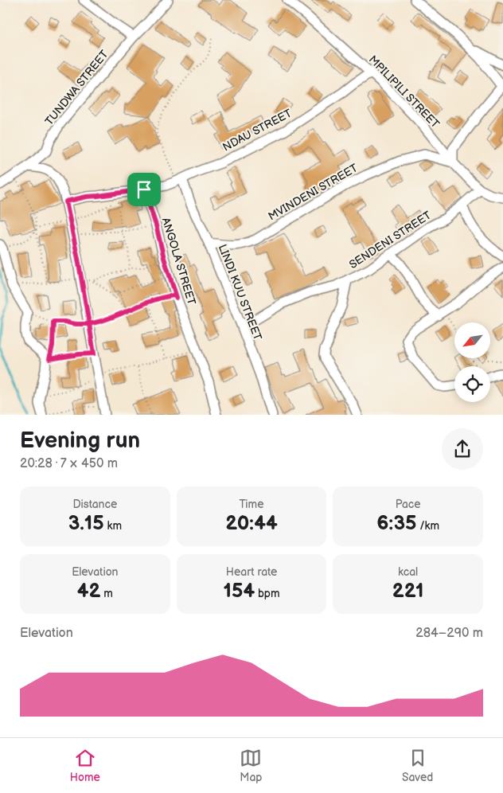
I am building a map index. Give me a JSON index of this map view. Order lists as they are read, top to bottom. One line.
{"streets":{"street":["TUNDWA STREET","MPILIPILI STREET","NDAU STREET","MVINDENI STREET","SENDENI STREET","ANGOLA STREET","LINDI KUU STREET"]},"crossings":[["MPILIPILI STREET","NDAU STREET"],["MPILIPILI STREET","MVINDENI STREET"],["MPILIPILI STREET","SENDENI STREET"],["NDAU STREET","ANGOLA STREET"],["NDAU STREET","LINDI KUU STREET"],["MVINDENI STREET","LINDI KUU STREET"],["SENDENI STREET","LINDI KUU STREET"]],"north":"bottom left","page":{"heading":["Evening run","20:28 · 7 × 450 m"],"stats":[["Distance","3.15 km"],["Time","20:44"],["Pace","6:35 /km"],["Elevation","42 m"],["Heart rate","154 bpm"],["kcal","221"]],"chart":["Elevation","284–290 m"],"tabs":["Home","Map","Saved"]}}
